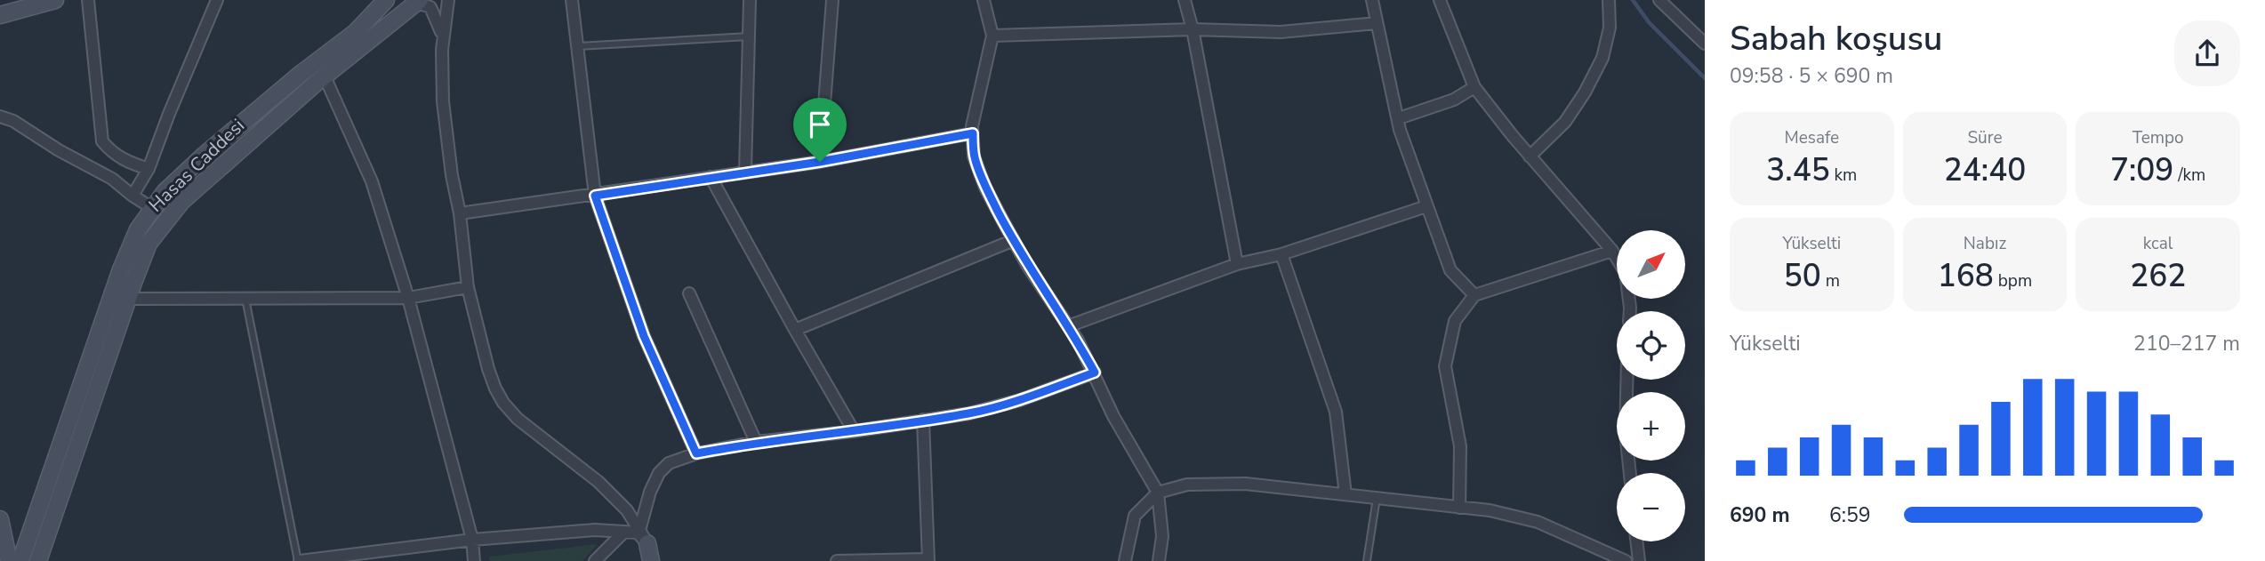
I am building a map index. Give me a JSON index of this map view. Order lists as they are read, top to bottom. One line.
{"streets":{"main road":["Hasas Caddesi"]},"north":"top right","page":{"heading":["Sabah koşusu","09:58 · 5 × 690 m"],"stats":[["Mesafe","3.45 km"],["Süre","24:40"],["Tempo","7:09 /km"],["Yükselti","50 m"],["Nabız","168 bpm"],["kcal","262"]],"map_buttons":["+","−"],"chart":["Yükselti","210–217 m"],"list":[{"name":"690 m","note":"6:59"}]}}
